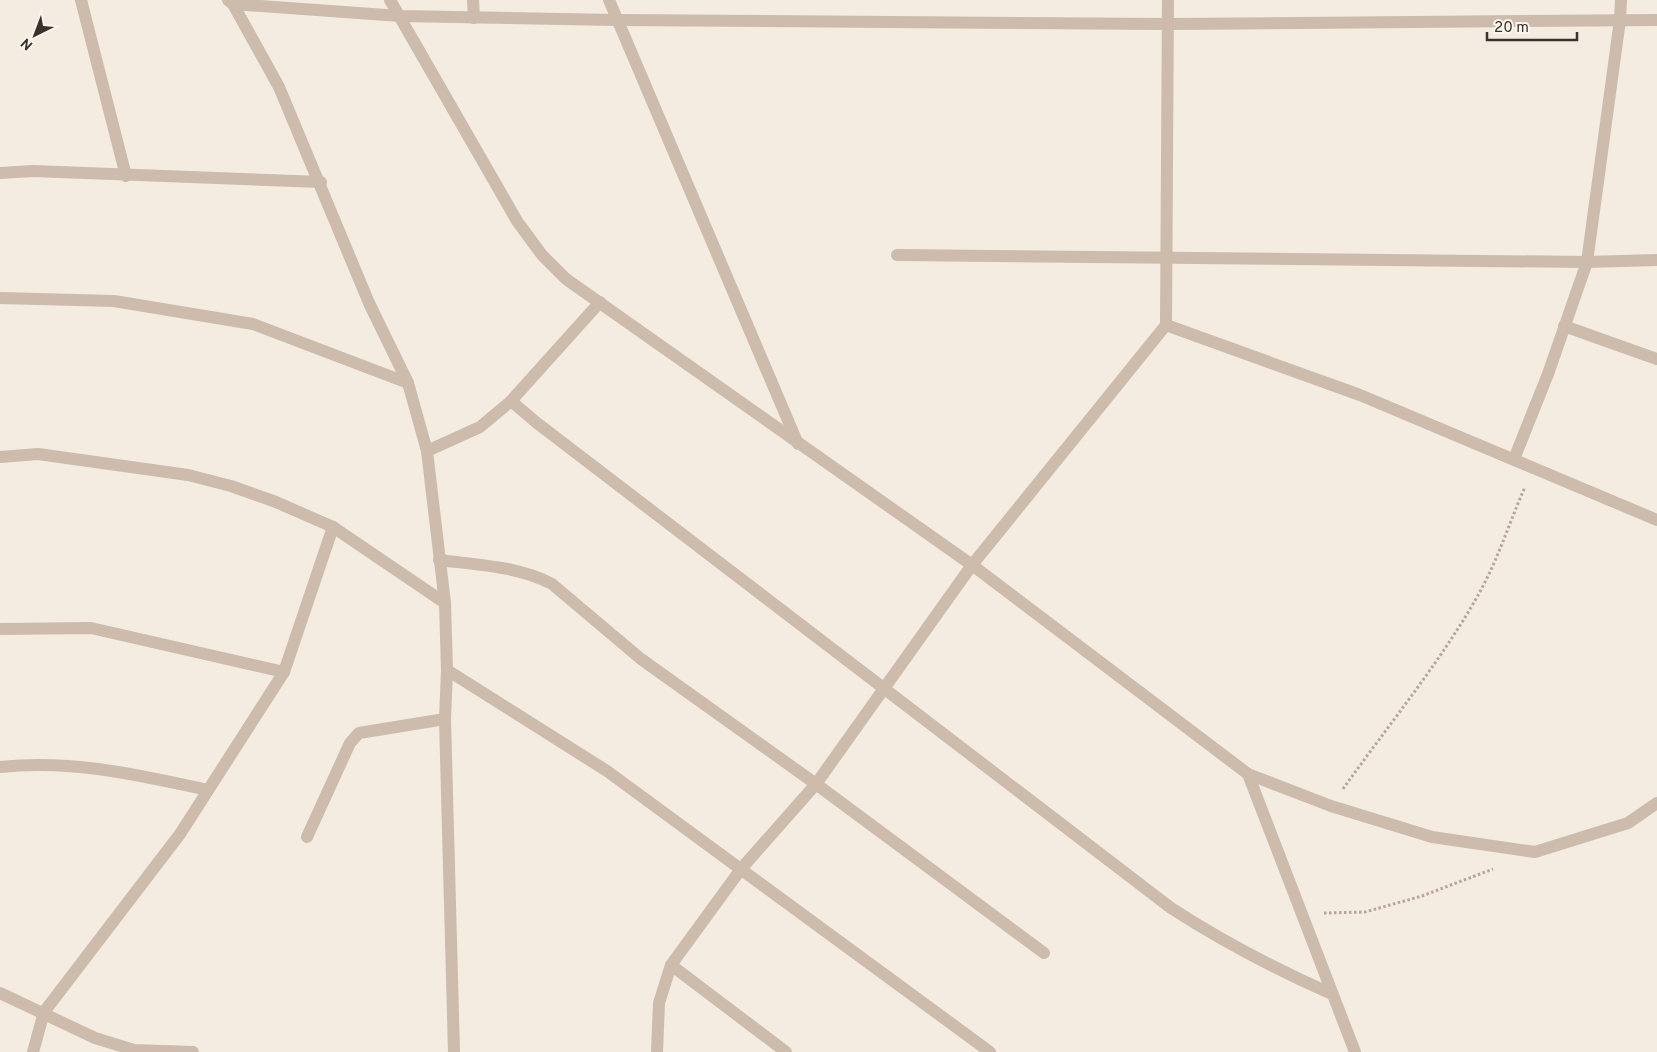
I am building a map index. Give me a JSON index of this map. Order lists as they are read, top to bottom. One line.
{"scale_bar":"20 m","north":"bottom left"}
